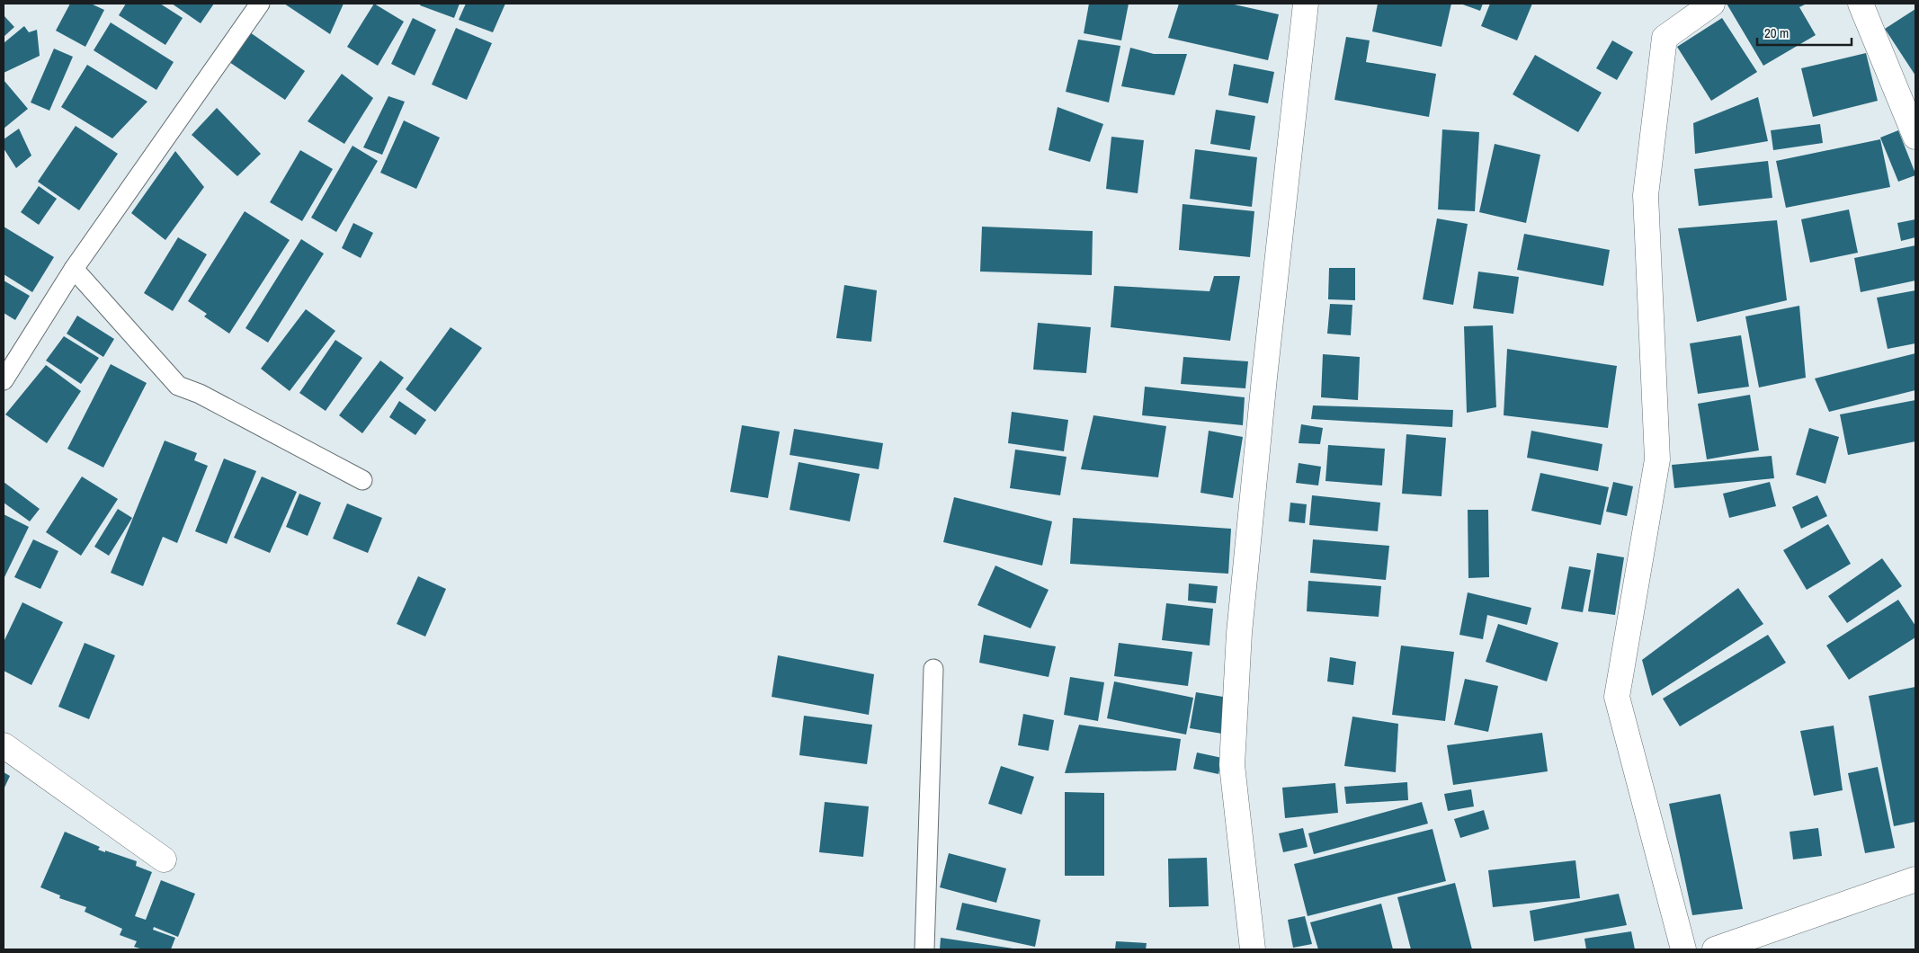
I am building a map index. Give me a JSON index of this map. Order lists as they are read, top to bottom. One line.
{"scale_bar":"20 m"}
